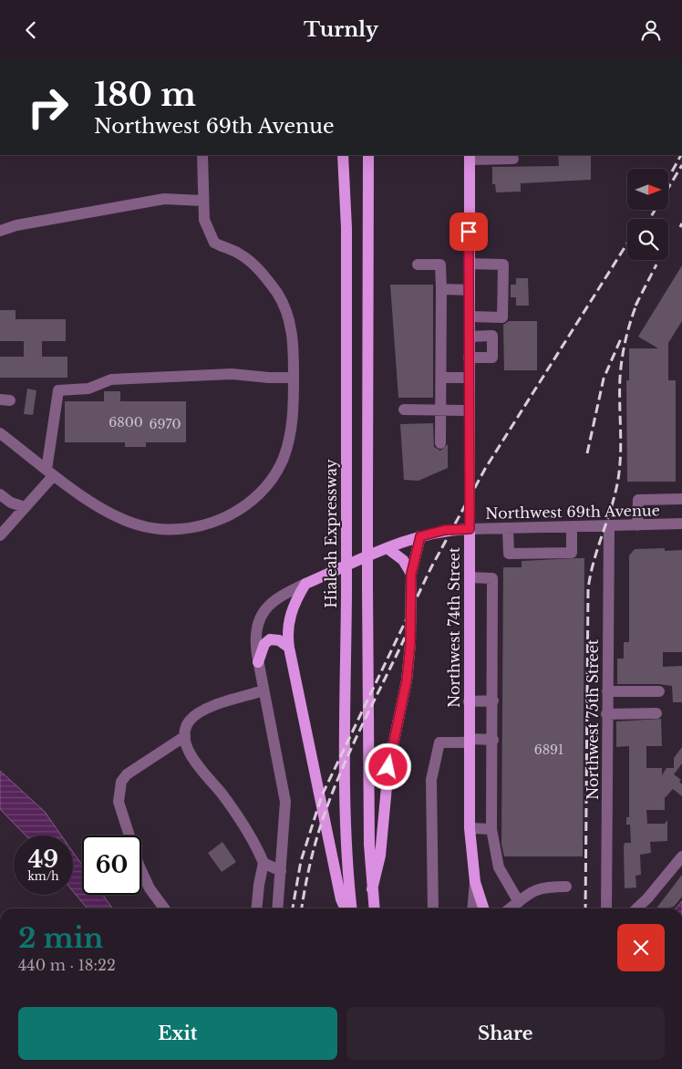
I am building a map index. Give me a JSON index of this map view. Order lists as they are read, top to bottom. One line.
{"streets":{"main road":["Northwest 69th Avenue","Hialeah Expressway","Northwest 74th Street"],"street":["Northwest 75th Street"]},"crossings":[["Northwest 69th Avenue","Northwest 74th Street"],["Northwest 69th Avenue","Northwest 75th Street"]],"house_numbers":["6800","6970","6891"],"north":"right","page":{"header":"Turnly","turn":["180 m","Northwest 69th Avenue"],"speed":"49 km/h","limit":"60","heading":["2 min","440 m · 18:22"],"buttons":["Exit","Share"]}}
